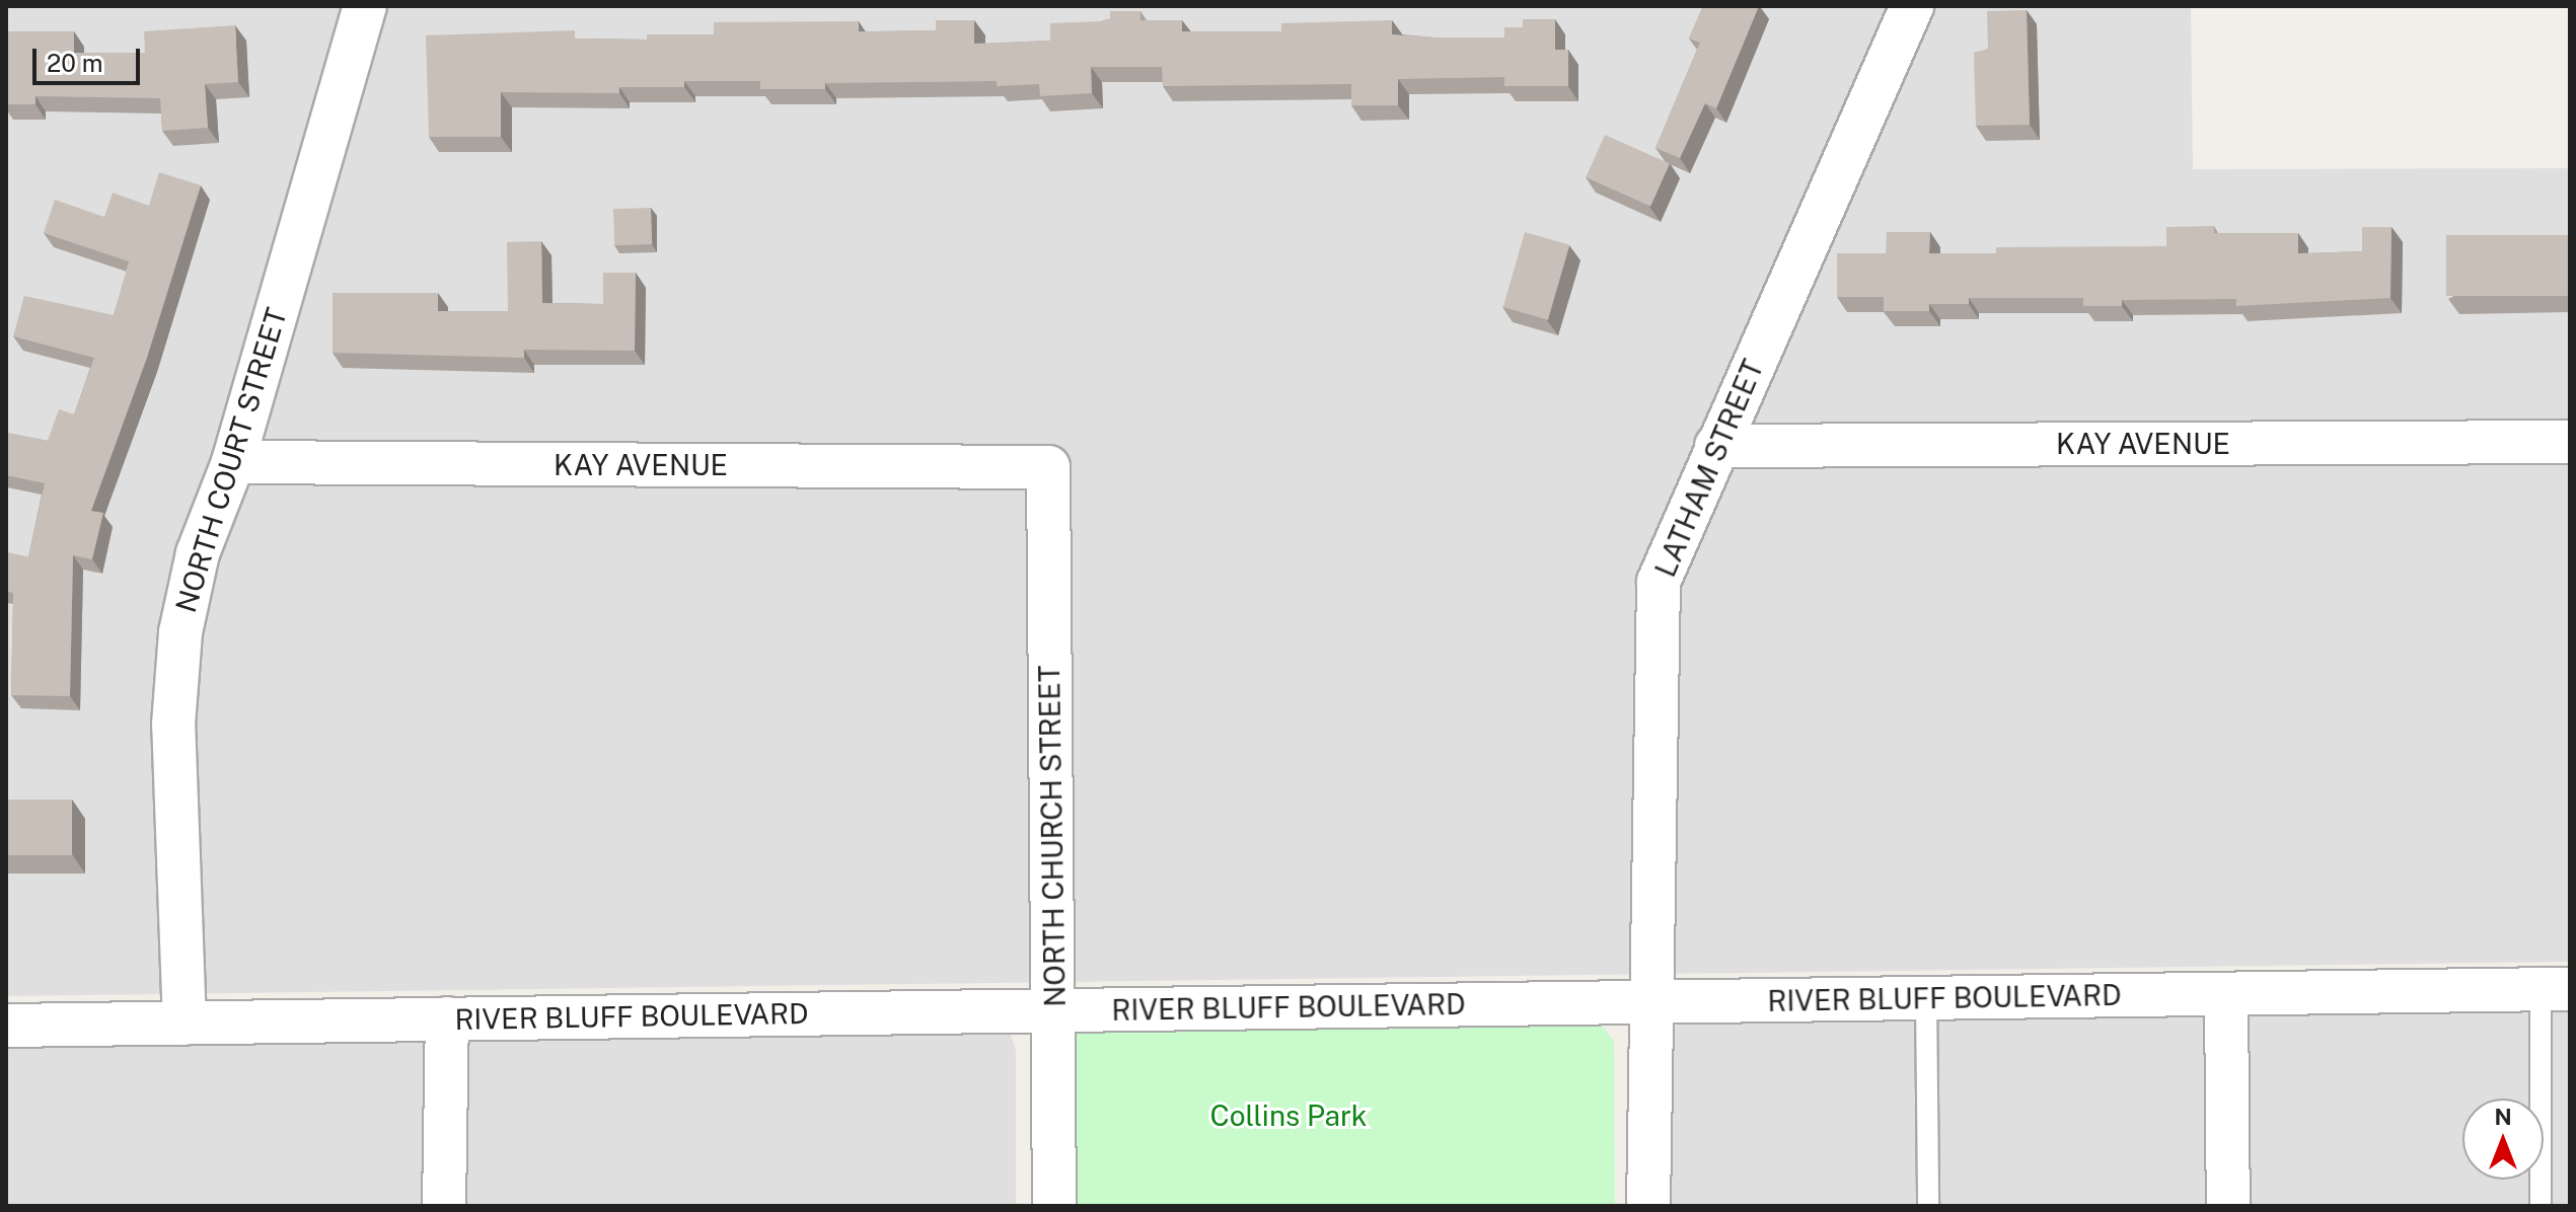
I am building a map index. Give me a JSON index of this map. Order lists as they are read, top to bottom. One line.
{"streets":{"street":["KAY AVENUE","NORTH COURT STREET","LATHAM STREET","NORTH CHURCH STREET","RIVER BLUFF BOULEVARD"]},"crossings":[["KAY AVENUE","NORTH COURT STREET"],["KAY AVENUE","LATHAM STREET"],["KAY AVENUE","NORTH CHURCH STREET"],["NORTH COURT STREET","RIVER BLUFF BOULEVARD"],["LATHAM STREET","RIVER BLUFF BOULEVARD"],["NORTH CHURCH STREET","RIVER BLUFF BOULEVARD"]],"parks":["Collins Park"],"scale_bar":"20 m","north":"top"}
